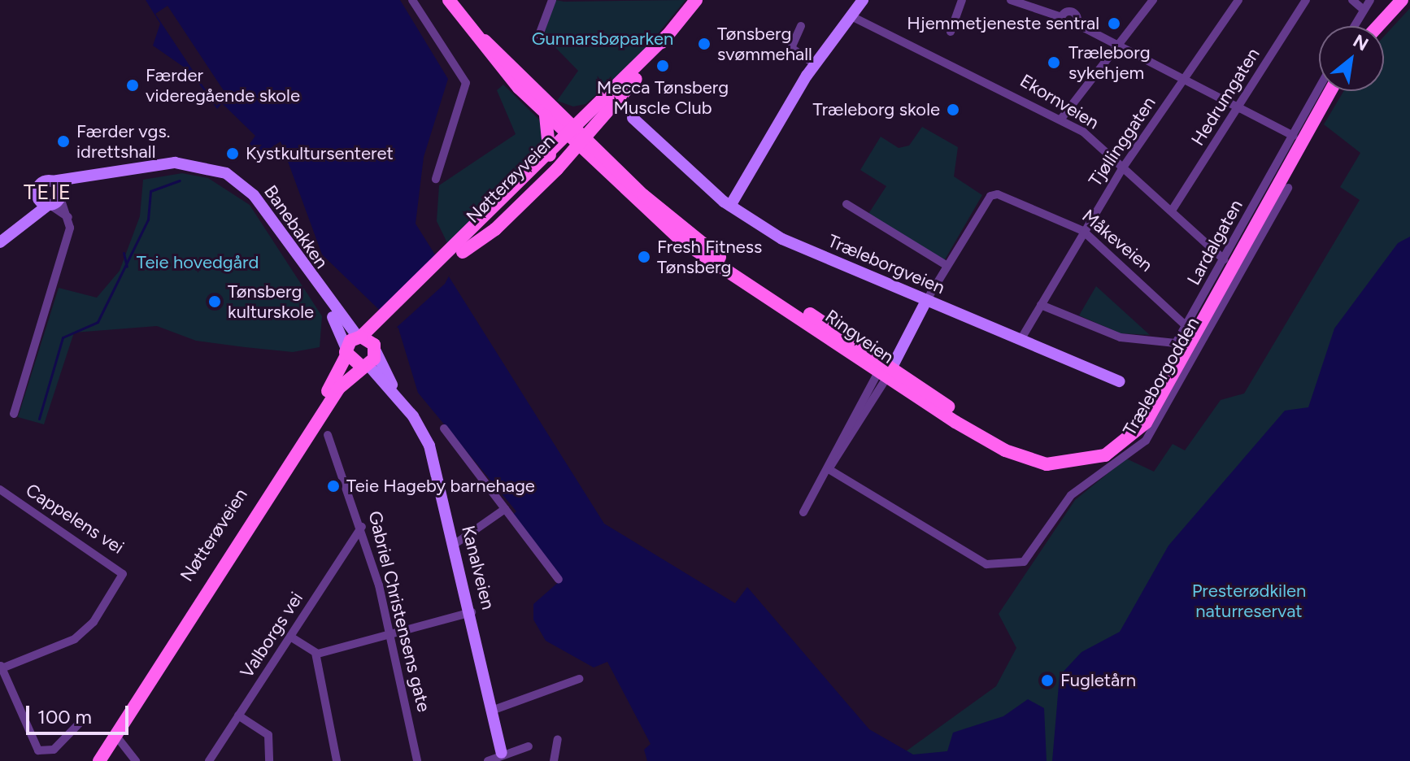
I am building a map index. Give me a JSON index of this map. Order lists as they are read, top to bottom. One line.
{"streets":{"main road":["Nøtterøyveien","Ringveien","Nøtterøveien"],"street":["Hedrumgaten","Ekornveien","Tjøllinggaten","Banebakken","Måkeveien","Lardalgaten","Træleborgveien","Træleborgodden","Cappelens vei","Kanalveien","Gabriel Christensens gate","Valborgs vei"]},"crossings":[["Hedrumgaten","Ekornveien"],["Ekornveien","Tjøllinggaten"],["Ekornveien","Lardalgaten"],["Tjøllinggaten","Måkeveien"],["Tjøllinggaten","Lardalgaten"],["Tjøllinggaten","Træleborgveien"],["Nøtterøyveien","Ringveien"],["Banebakken","Nøtterøveien"],["Måkeveien","Lardalgaten"],["Måkeveien","Træleborgveien"],["Måkeveien","Ringveien"],["Nøtterøveien","Kanalveien"],["Gabriel Christensens gate","Valborgs vei"]],"districts":["TEIE"],"parks":["Gunnarsbøparken","Teie hovedgård","Presterødkilen naturreservat"],"places":["Hjemmetjeneste sentral","Tønsberg svømmehall","Træleborg sykehjem","Mecca Tønsberg Muscle Club","Færder videregående skole","Træleborg skole","Færder vgs. idrettshall","Kystkultursenteret","Fresh Fitness Tønsberg","Tønsberg kulturskole","Teie Hageby barnehage","Fugletårn"],"scale_bar":"100 m","north":"top right"}
